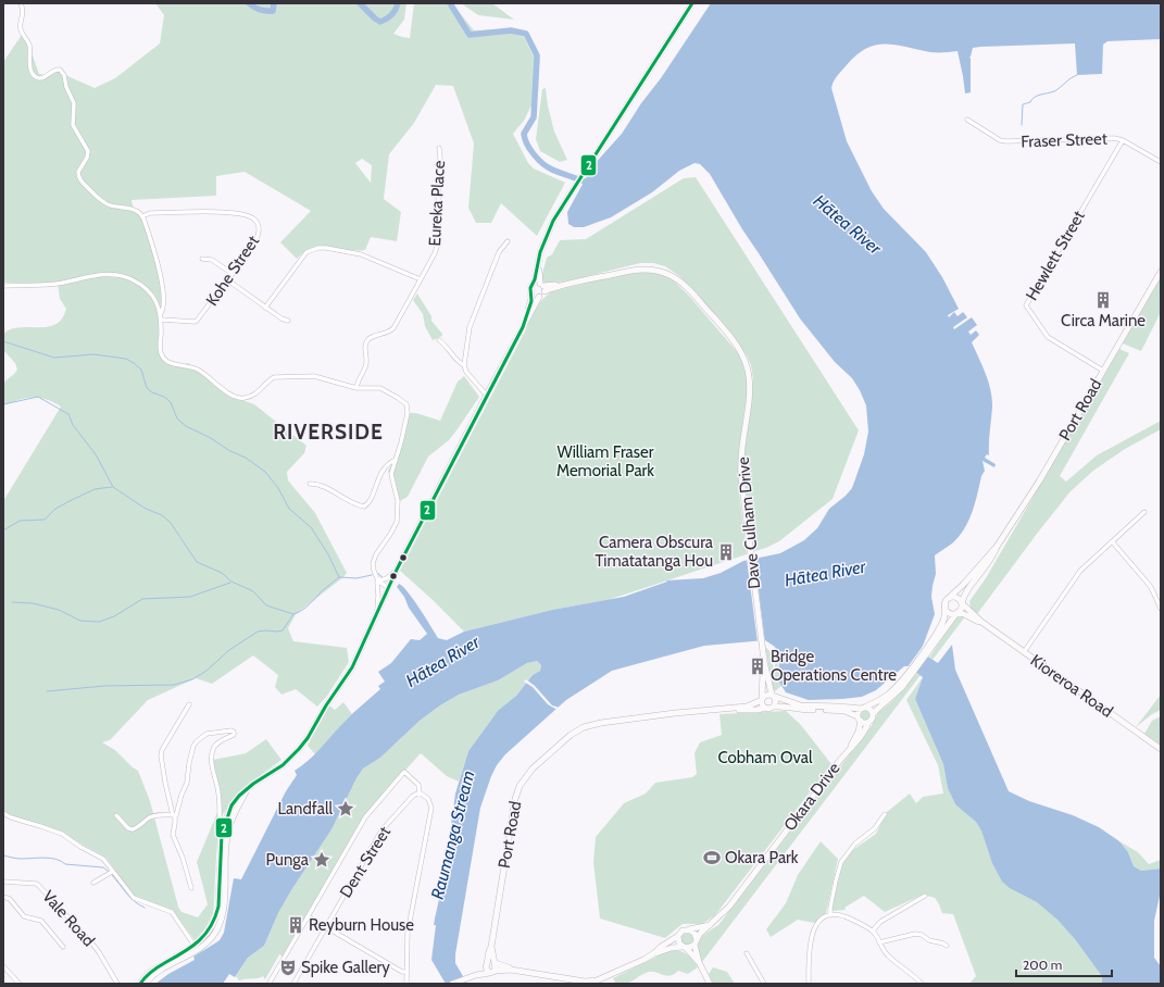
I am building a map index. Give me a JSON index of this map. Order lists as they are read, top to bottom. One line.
{"streets":{"main road":["Port Road","Dave Culham Drive","Kioreroa Road","Okara Drive"],"street":["Fraser Street","Eureka Place","Hewlett Street","Kohe Street","Dent Street","Vale Road"]},"crossings":[["Fraser Street","Hewlett Street"],["Hewlett Street","Port Road"],["Port Road","Dave Culham Drive"],["Port Road","Kioreroa Road"],["Port Road","Okara Drive"]],"districts":["RIVERSIDE"],"water":["Hātea River","Raumanga Stream"],"parks":["William Fraser Memorial Park","Cobham Oval"],"places":{"building":["Circa Marine","Camera Obscura Timatatanga Hou","Bridge Operations Centre","Reyburn House"],"place":["Landfall","Punga"],"sports":["Okara Park"],"theatre":["Spike Gallery"]},"lines":["transit line 2"],"scale_bar":"200 m"}
